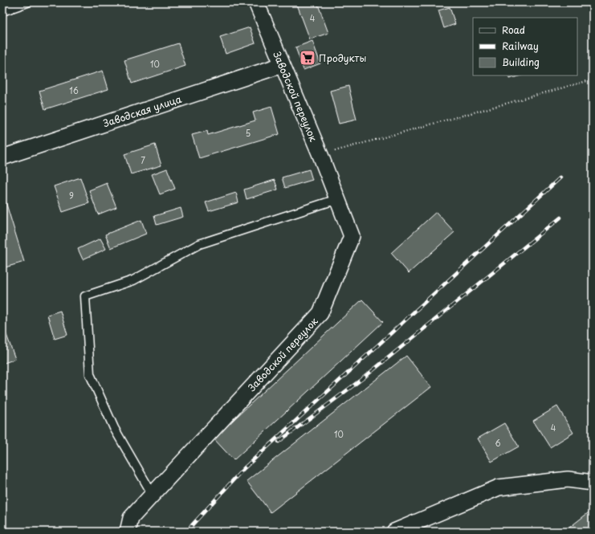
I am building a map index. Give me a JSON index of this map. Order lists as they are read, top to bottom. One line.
{"streets":{"street":["Заводской переулок","Заводская улица"]},"crossings":[["Заводской переулок","Заводская улица"]],"places":{"supermarket":["Продукты"]},"house_numbers":["4","10","16","5","7","9","4","10","6"],"legend":["Road","Railway","Building"]}
